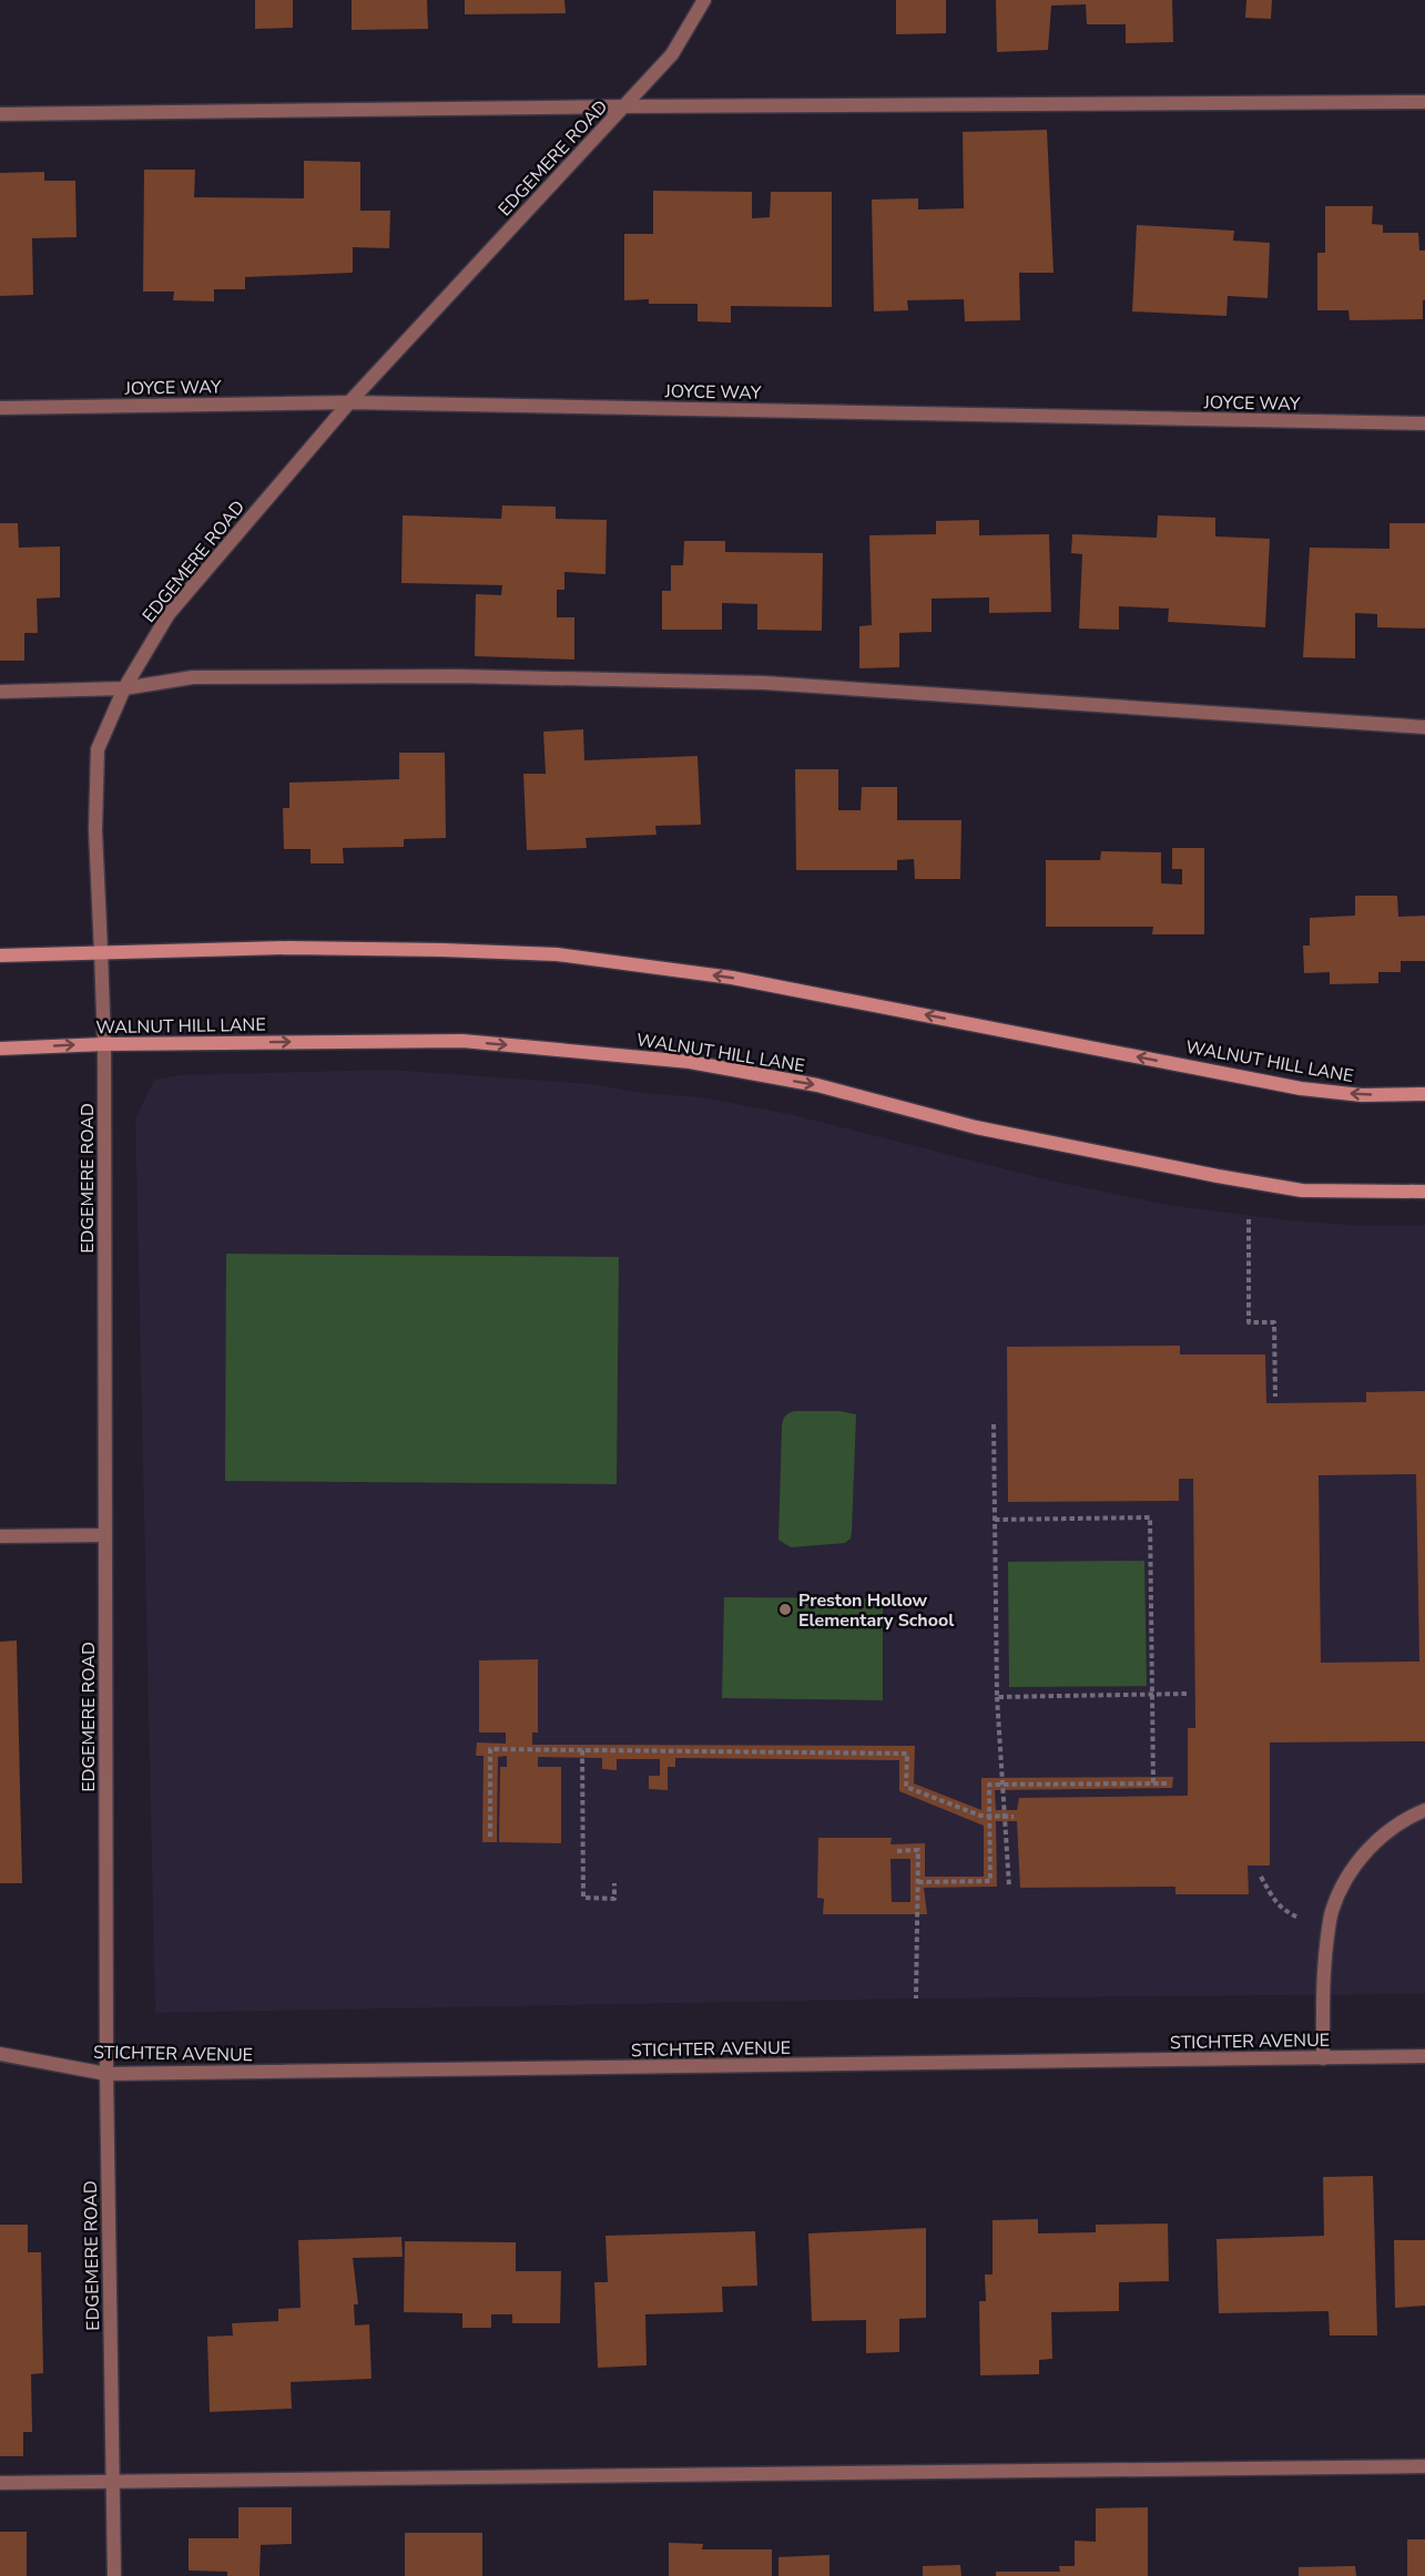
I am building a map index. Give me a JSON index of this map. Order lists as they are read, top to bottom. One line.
{"streets":{"main road":["WALNUT HILL LANE"],"street":["EDGEMERE ROAD","JOYCE WAY","STICHTER AVENUE"]},"crossings":[["EDGEMERE ROAD","JOYCE WAY"],["EDGEMERE ROAD","WALNUT HILL LANE"],["EDGEMERE ROAD","STICHTER AVENUE"]],"places":["Preston Hollow Elementary School"]}
